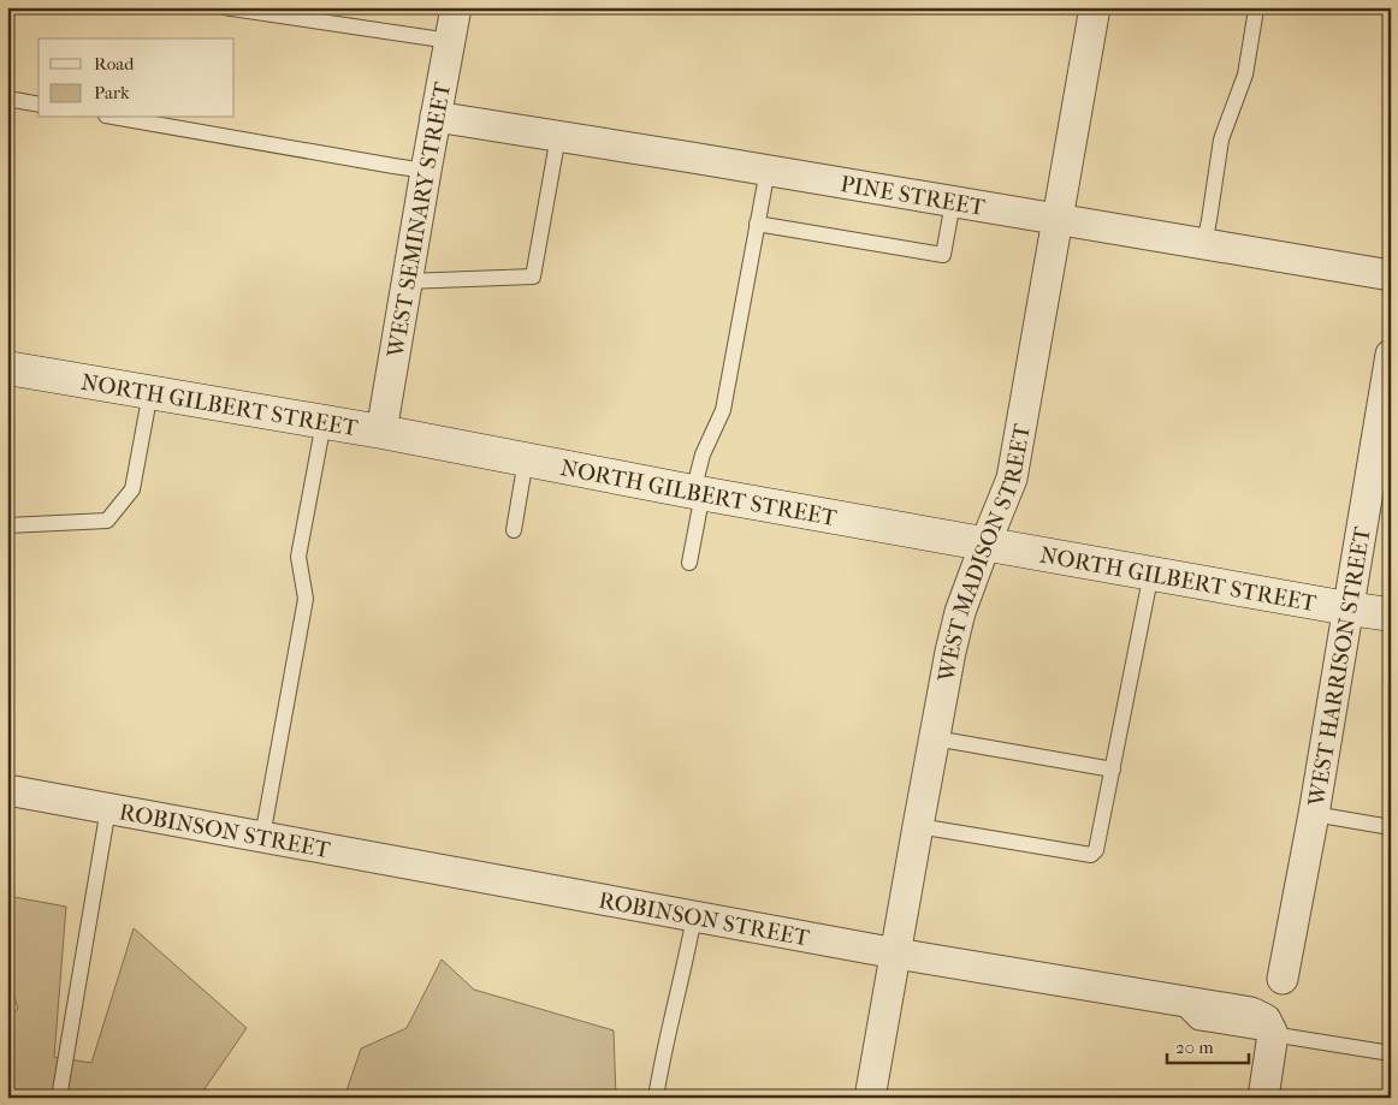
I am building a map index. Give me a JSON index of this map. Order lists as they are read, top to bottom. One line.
{"streets":{"main road":["NORTH GILBERT STREET"],"street":["PINE STREET","WEST SEMINARY STREET","WEST MADISON STREET","WEST HARRISON STREET","ROBINSON STREET"]},"crossings":[["PINE STREET","WEST SEMINARY STREET"],["PINE STREET","WEST MADISON STREET"],["WEST SEMINARY STREET","NORTH GILBERT STREET"],["NORTH GILBERT STREET","WEST MADISON STREET"],["NORTH GILBERT STREET","WEST HARRISON STREET"],["WEST MADISON STREET","ROBINSON STREET"]],"legend":["Road","Park"],"scale_bar":"20 m"}
